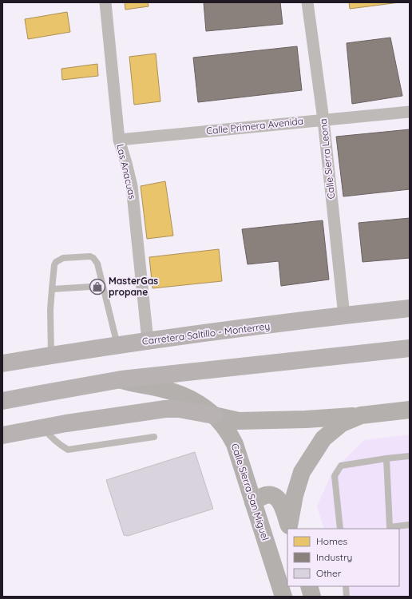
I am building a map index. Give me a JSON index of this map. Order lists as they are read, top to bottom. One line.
{"streets":{"main road":["Carretera Saltillo - Monterrey"],"street":["Calle Primera Avenida","Calle Sierra Leona","Las Anacuas","Calle Sierra San Miguel"]},"crossings":[["Calle Primera Avenida","Calle Sierra Leona"],["Calle Primera Avenida","Las Anacuas"],["Calle Sierra Leona","Carretera Saltillo - Monterrey"],["Las Anacuas","Carretera Saltillo - Monterrey"]],"places":{"shop":["MasterGas propane"]},"legend":["Homes","Industry","Other"]}
